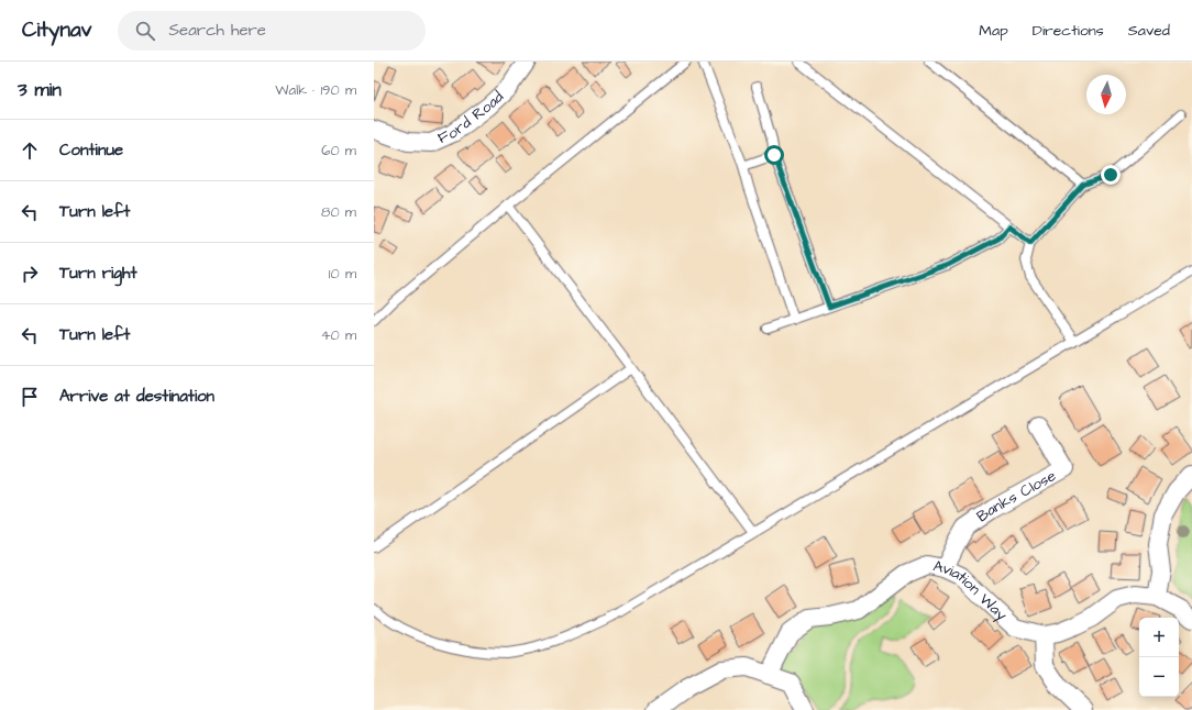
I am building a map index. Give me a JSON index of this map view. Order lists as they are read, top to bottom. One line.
{"streets":{"street":["Ford Road","Banks Close","Aviation Way"]},"crossings":[["Banks Close","Aviation Way"]],"north":"bottom","page":{"header":"Citynav","search":"Search here","nav":["Map","Directions","Saved"],"heading":["3 min","Walk · 190 m"],"list":[["Continue","60 m"],["Turn left","80 m"],["Turn right","10 m"],["Turn left","40 m"],"Arrive at destination"],"map_buttons":["+","−"]}}
